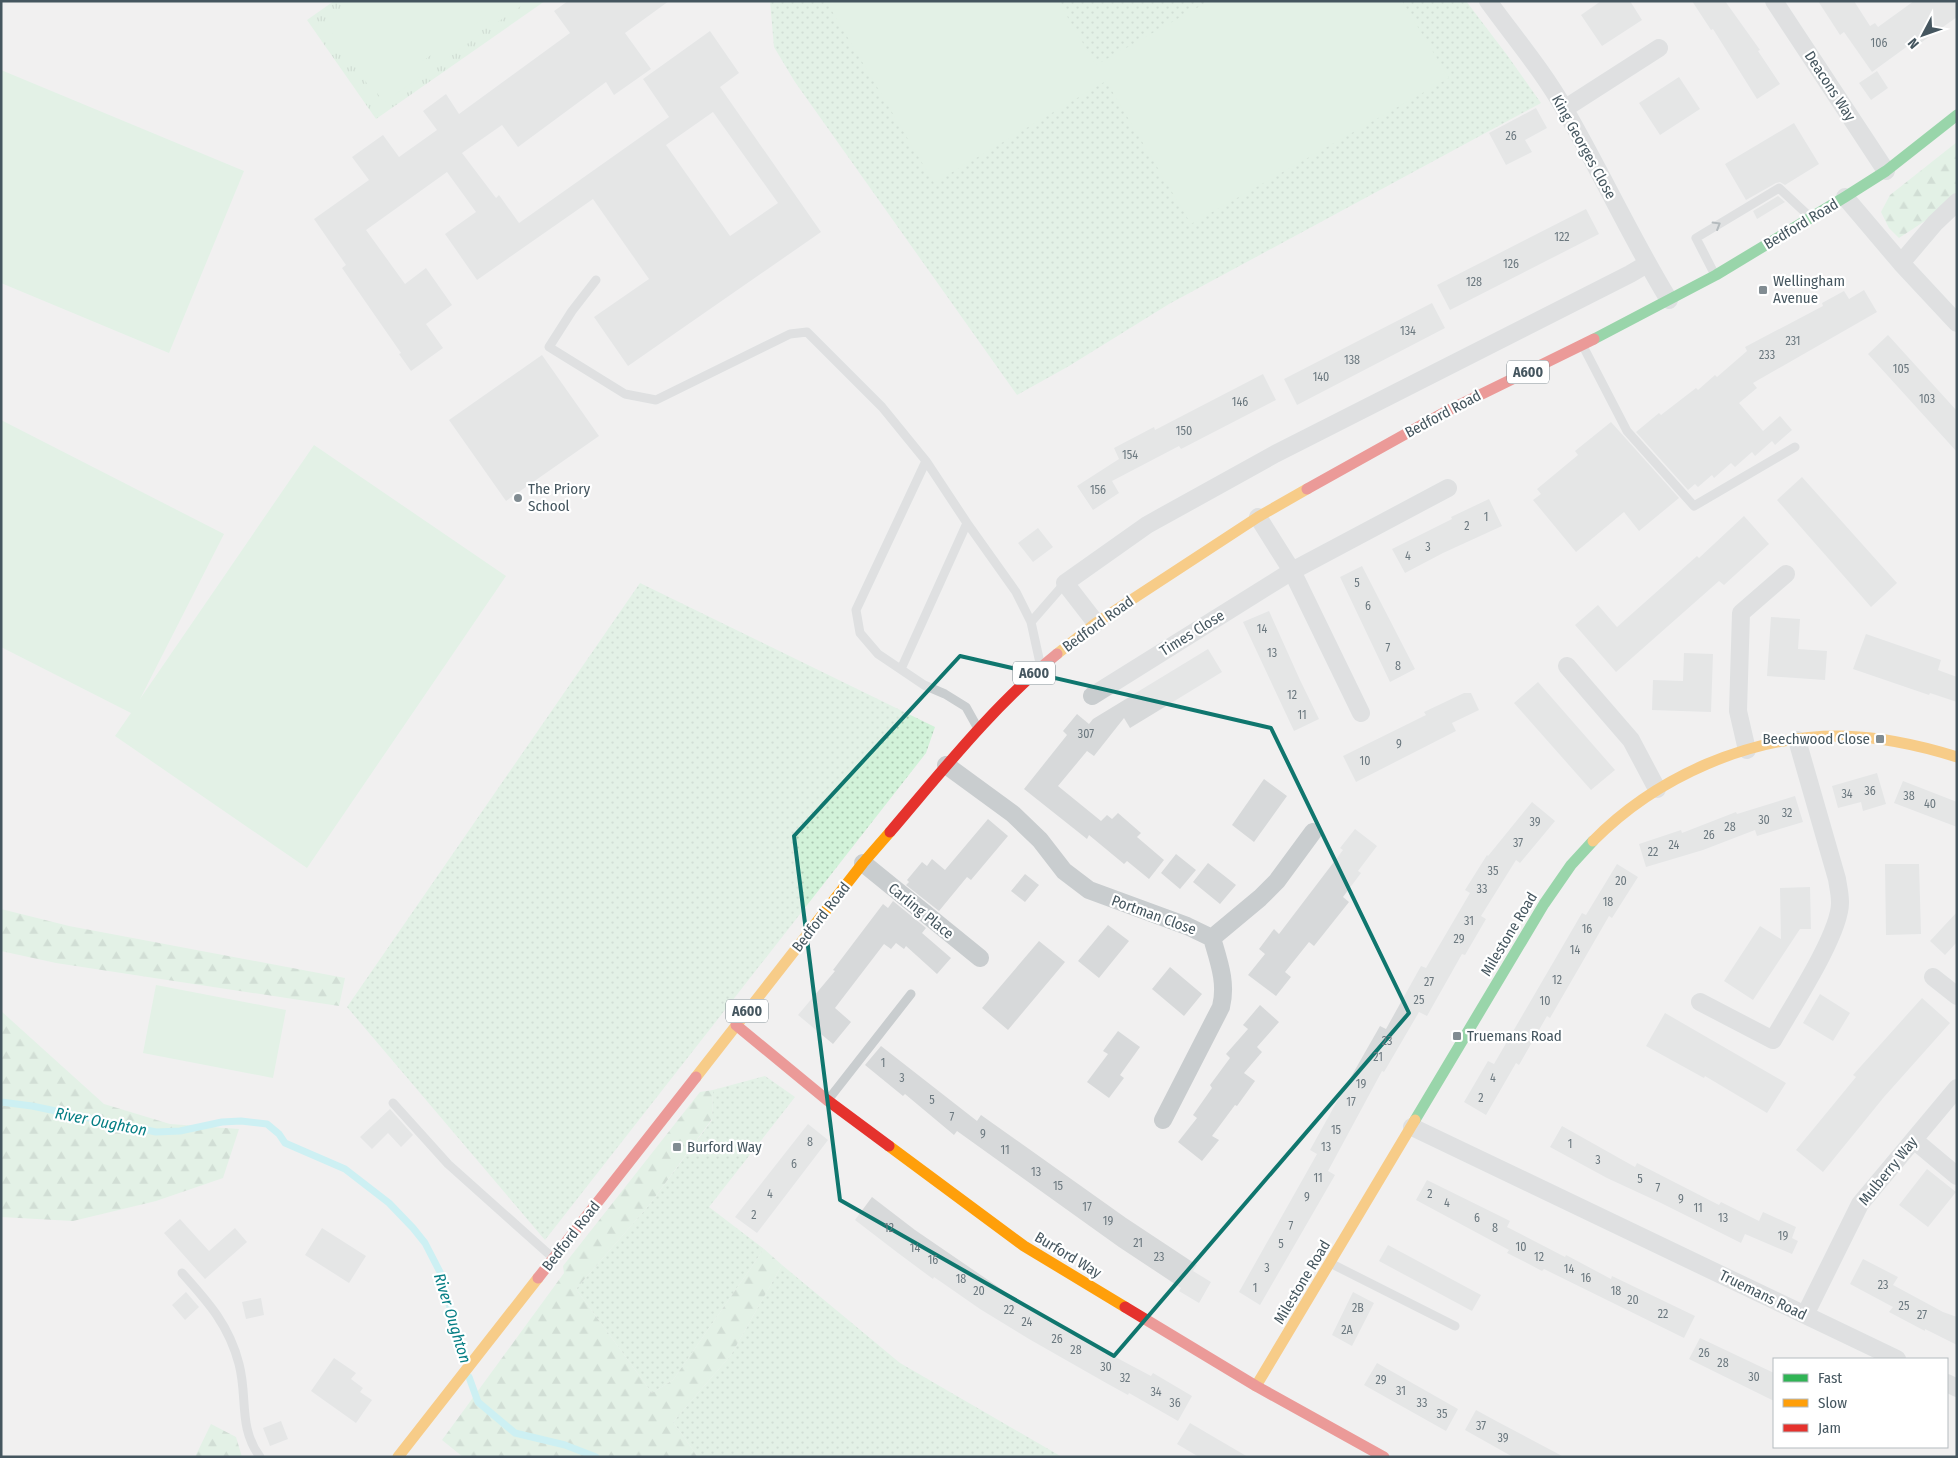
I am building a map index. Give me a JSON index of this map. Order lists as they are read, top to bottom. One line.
{"streets":{"main road":["Bedford Road","A600","Milestone Road","Burford Way"],"street":["Deacons Way","King Georges Close","Times Close","Carling Place","Portman Close","Mulberry Way","Truemans Road"]},"crossings":[["Deacons Way","Bedford Road"],["King Georges Close","Bedford Road"],["Bedford Road","Carling Place"],["Bedford Road","Portman Close"],["Bedford Road","Burford Way"],["Milestone Road","Burford Way"],["Milestone Road","Truemans Road"],["Mulberry Way","Truemans Road"]],"water":["River Oughton"],"places":{"transit":["Wellingham Avenue","Beechwood Close","Truemans Road","Burford Way"],"other":["The Priory School"]},"house_numbers":["106","26","122","126","128","134","231","233","138","105","140","103","146","150","154","156","1","2","3","4","5","6","14","7","13","8","12","11","307","9","10","36","34","38","40","32","30","39","28","26","37","24","22","35","20","33","18","31","16","29","14","12","27","25","10","23","21","1","3","4","19","2","5","17","7","15","9","8","1","13","11","3","6","13","11","5","15","7","4","2","9","9","4","17","11","2","6","13","19","7","12","8","19","21","5","10","14","23","12","16","3","14","16","18","23","1","20","18","20","25","2B","22","22","27","24","2A","26","28","26","28","30","30","32","29","31","34","36","33","35","37","39"],"legend":["Fast","Slow","Jam"],"north":"bottom left"}
